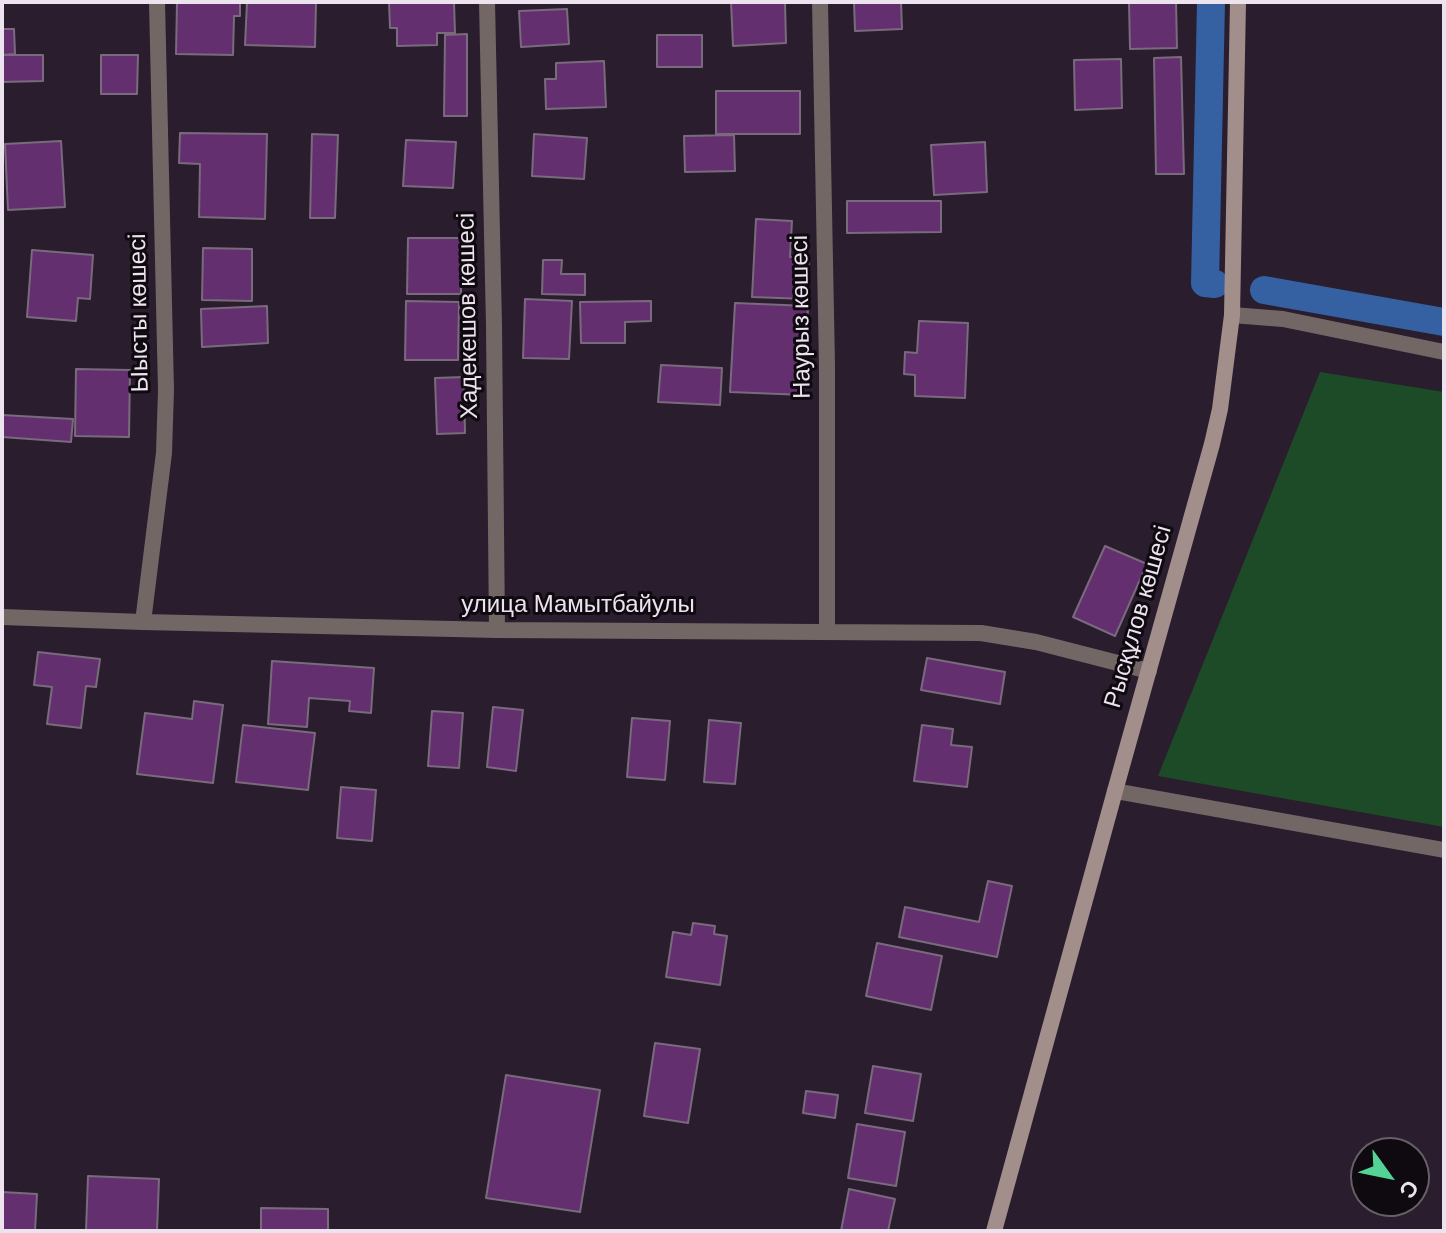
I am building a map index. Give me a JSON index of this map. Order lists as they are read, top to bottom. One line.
{"streets":{"street":["Ыысты көшесі","Хадекешов көшесі","Наурыз көшесі","улица Мамытбайулы","Рысқұлов көшесі"]},"crossings":[["Ыысты көшесі","улица Мамытбайулы"],["Хадекешов көшесі","улица Мамытбайулы"],["Наурыз көшесі","улица Мамытбайулы"],["улица Мамытбайулы","Рысқұлов көшесі"]],"north":"bottom right"}
